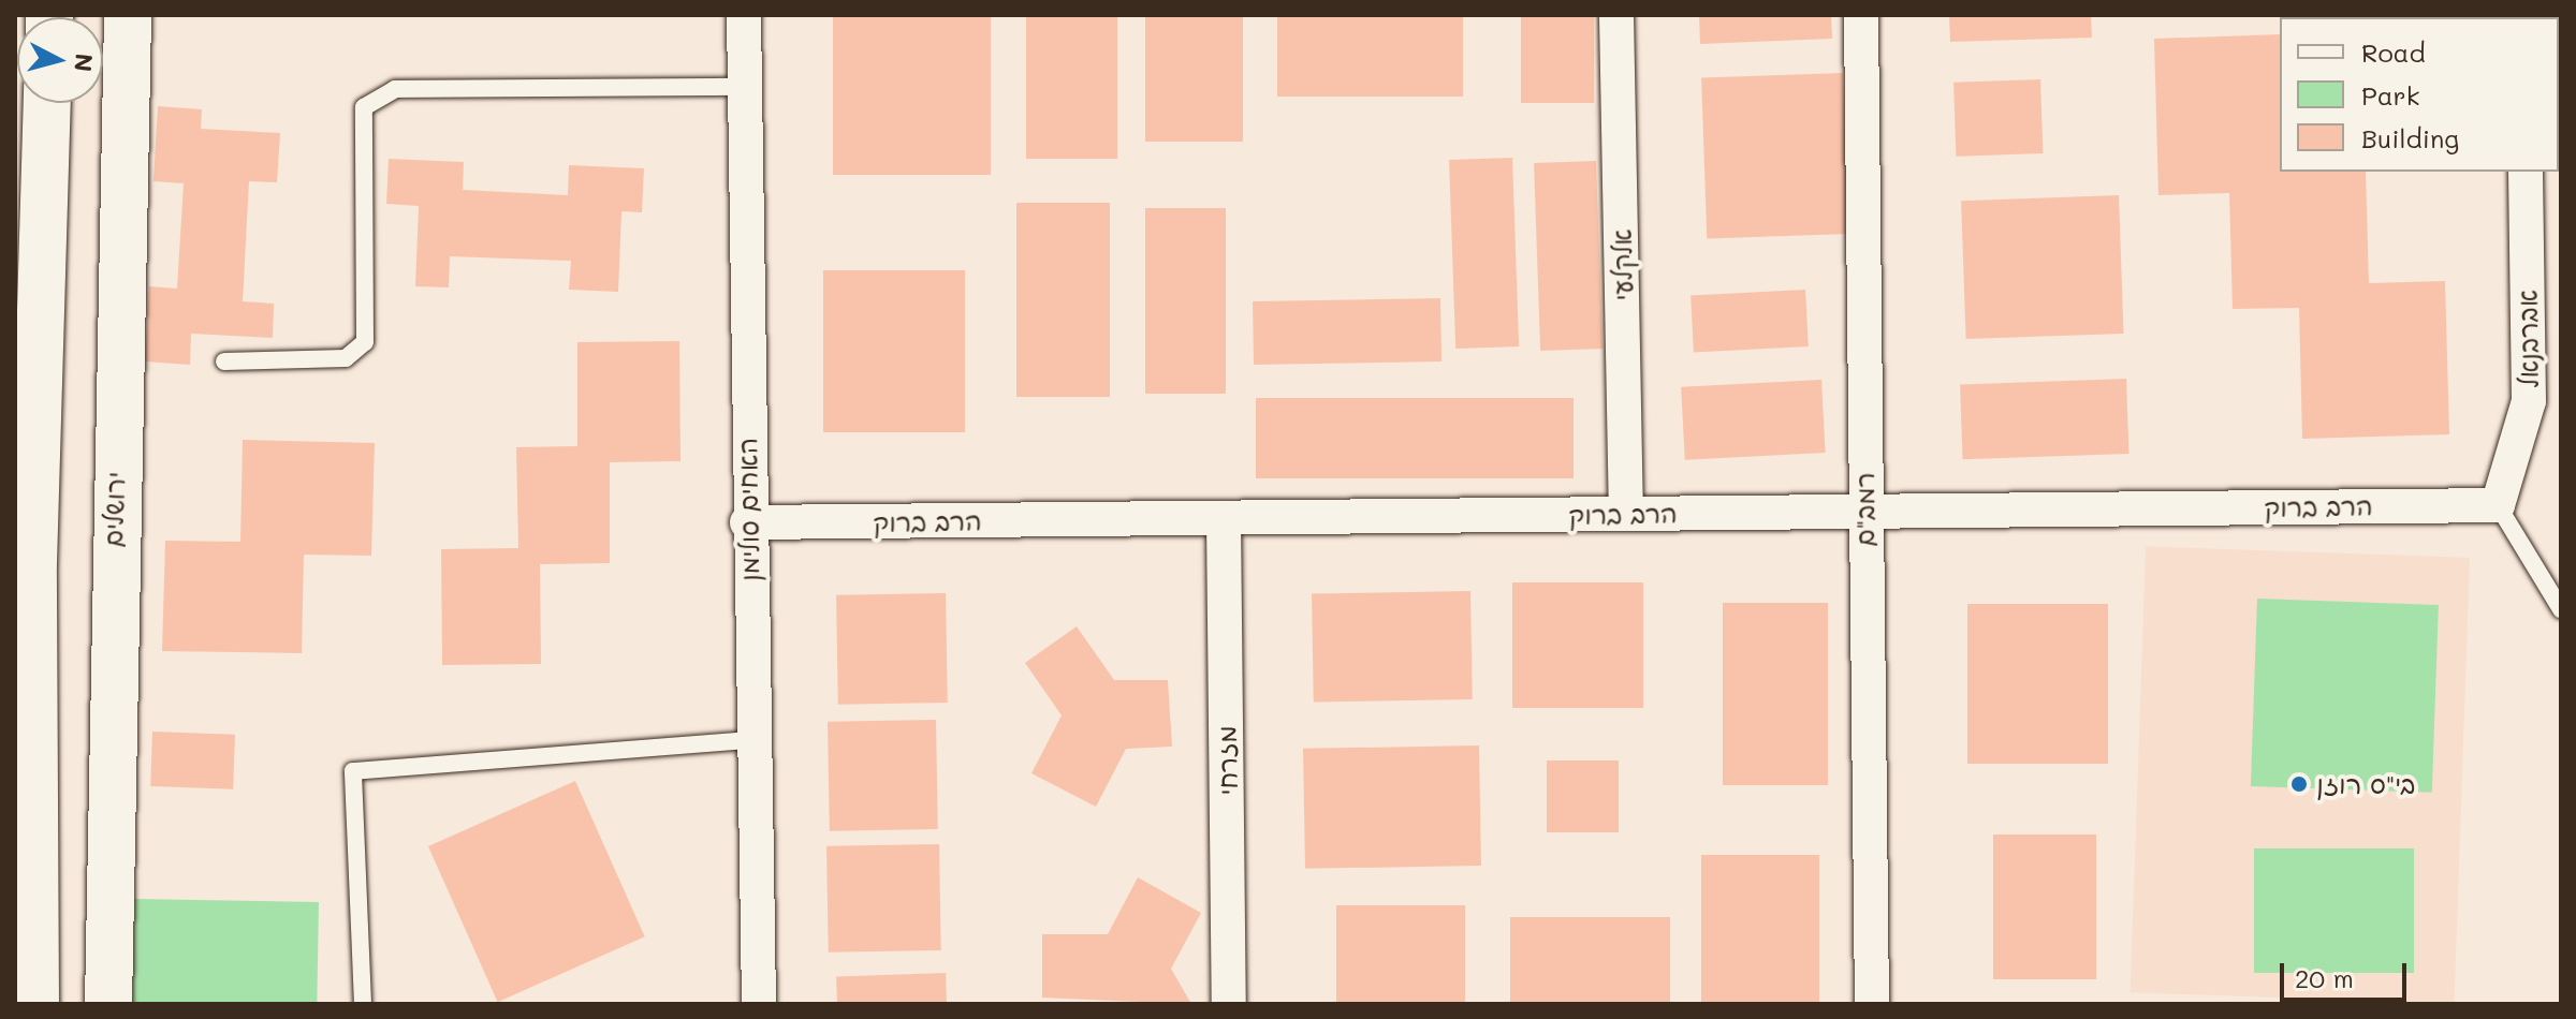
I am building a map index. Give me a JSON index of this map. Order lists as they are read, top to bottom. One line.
{"streets":{"street":["אלקלעי","אברבנאל","הרב ברוק","ירושלים","האחים סולימן","רמב\"ם","מזרחי"]},"crossings":[["אלקלעי","הרב ברוק"],["אברבנאל","הרב ברוק"],["הרב ברוק","האחים סולימן"],["הרב ברוק","רמב\"ם"],["הרב ברוק","מזרחי"]],"places":["בי\"ס רוזן"],"legend":["Road","Park","Building"],"scale_bar":"20 m","north":"right"}
